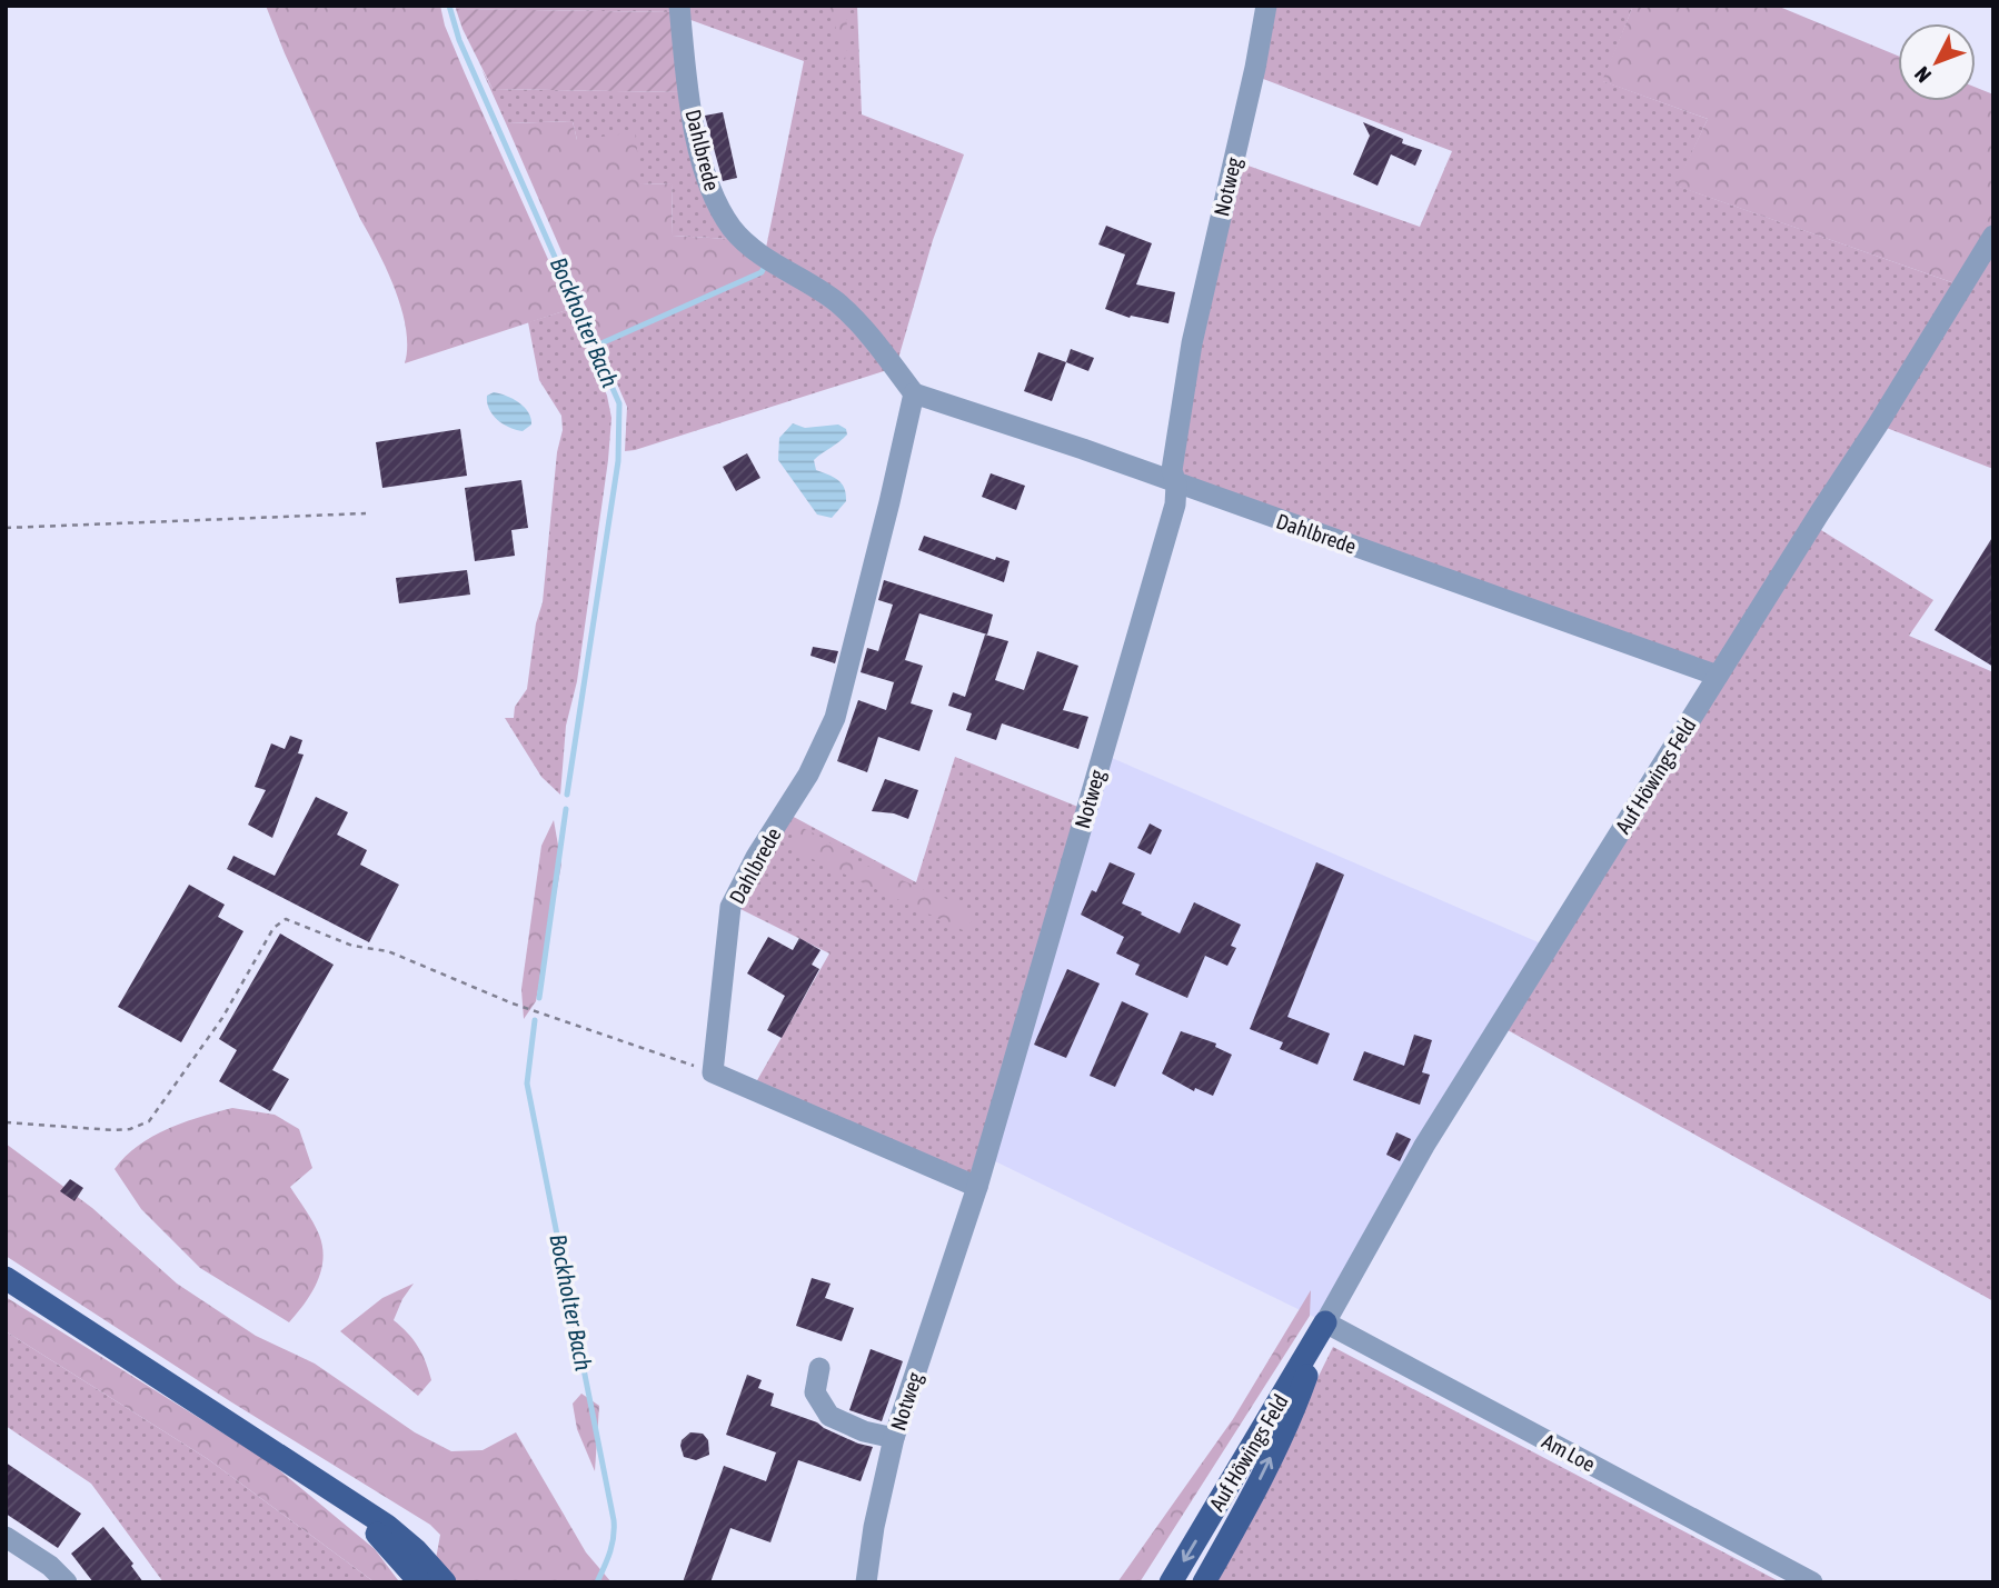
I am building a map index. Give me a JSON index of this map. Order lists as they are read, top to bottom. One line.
{"streets":{"main road":["Auf Höwings Feld"],"street":["Dahlbrede","Notweg","Am Loe"]},"crossings":[["Dahlbrede","Notweg"],["Dahlbrede","Auf Höwings Feld"],["Auf Höwings Feld","Am Loe"]],"water":["Bockholter Bach"],"north":"bottom left"}
